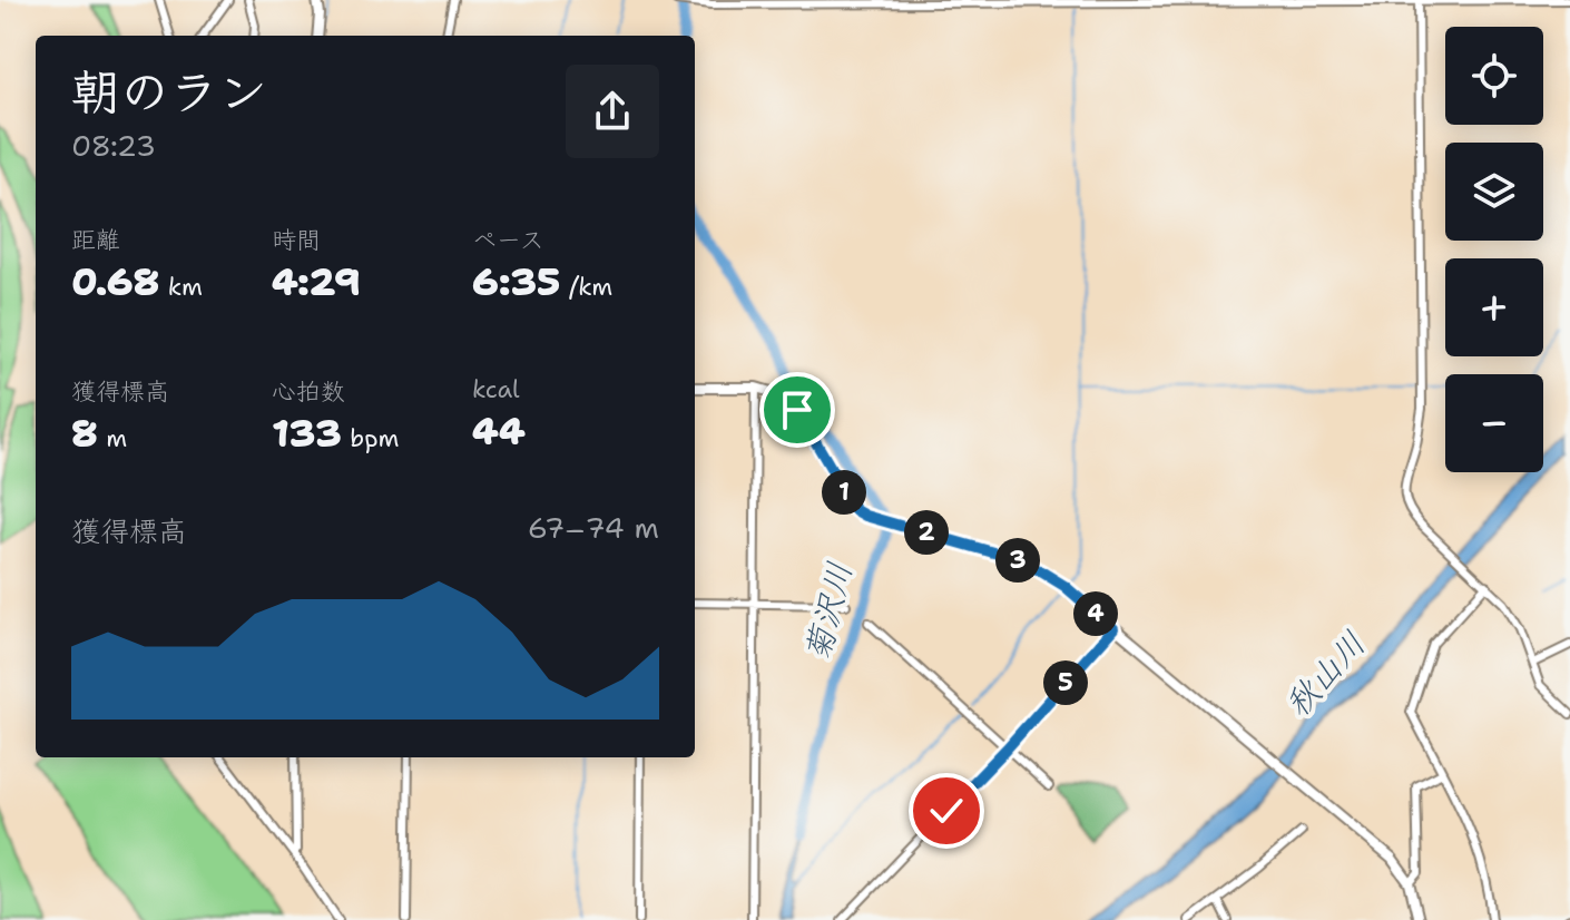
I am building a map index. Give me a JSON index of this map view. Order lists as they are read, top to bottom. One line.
{"water":["菊沢川","秋山川"],"page":{"map_buttons":["+","−"],"heading":["朝のラン","08:23"],"stats":[["距離","0.68 km"],["時間","4:29"],["ペース","6:35 /km"],["獲得標高","8 m"],["心拍数","133 bpm"],["kcal","44"]],"pins":["1","2","3","4","5"],"chart":["獲得標高","67–74 m"]}}
